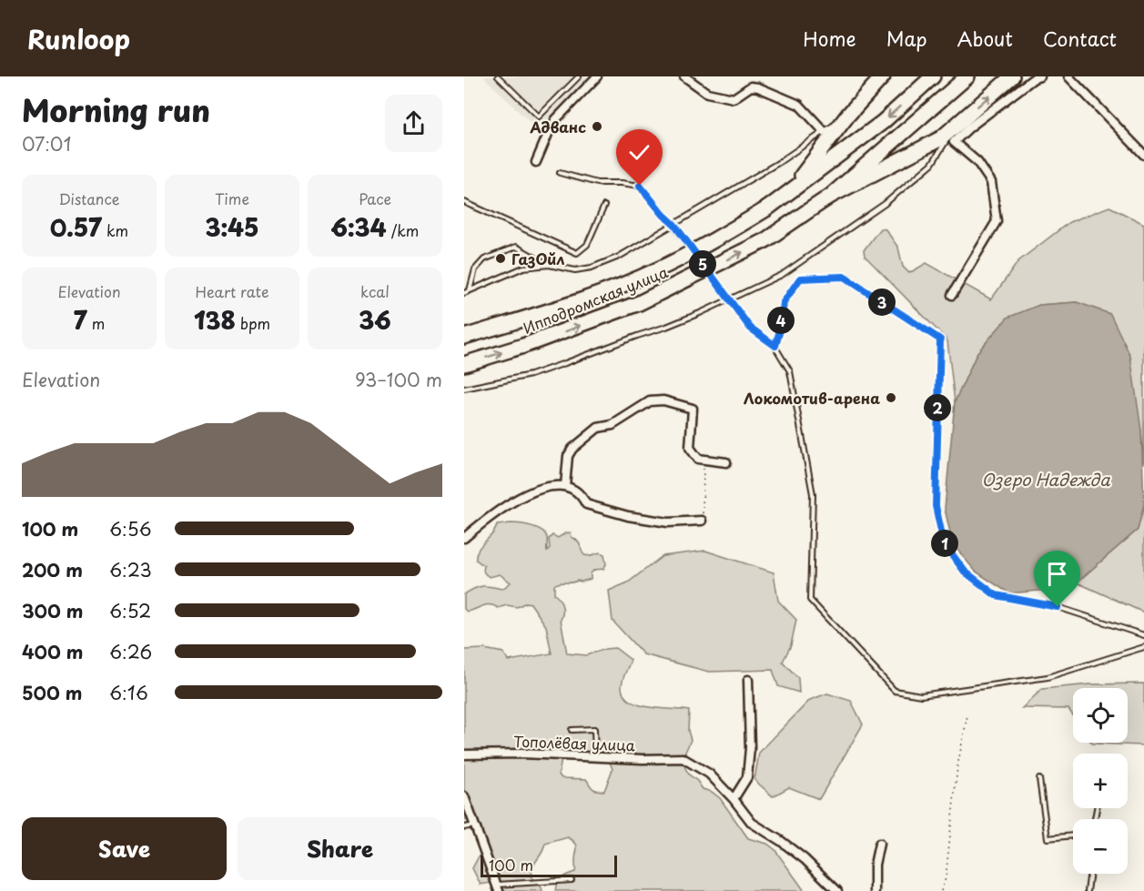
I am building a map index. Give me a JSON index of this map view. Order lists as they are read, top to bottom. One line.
{"streets":{"highway":["Ипподромская улица"],"street":["Тополёвая улица"]},"water":["Озеро Надежда"],"places":["Адванс","ГазОйл","Локомотив-арена"],"scale_bar":"100 m","page":{"header":"Runloop","nav":["Home","Map","About","Contact"],"heading":["Morning run","07:01"],"stats":[["Distance","0.57 km"],["Time","3:45"],["Pace","6:34 /km"],["Elevation","7 m"],["Heart rate","138 bpm"],["kcal","36"]],"pins":["5","3","4","2","1"],"chart":["Elevation","93–100 m"],"list":[{"name":"100 m","note":"6:56"},{"name":"200 m","note":"6:23"},{"name":"300 m","note":"6:52"},{"name":"400 m","note":"6:26"},{"name":"500 m","note":"6:16"}],"map_buttons":["+","−"],"buttons":["Save","Share"],"scale":"100 m"}}
